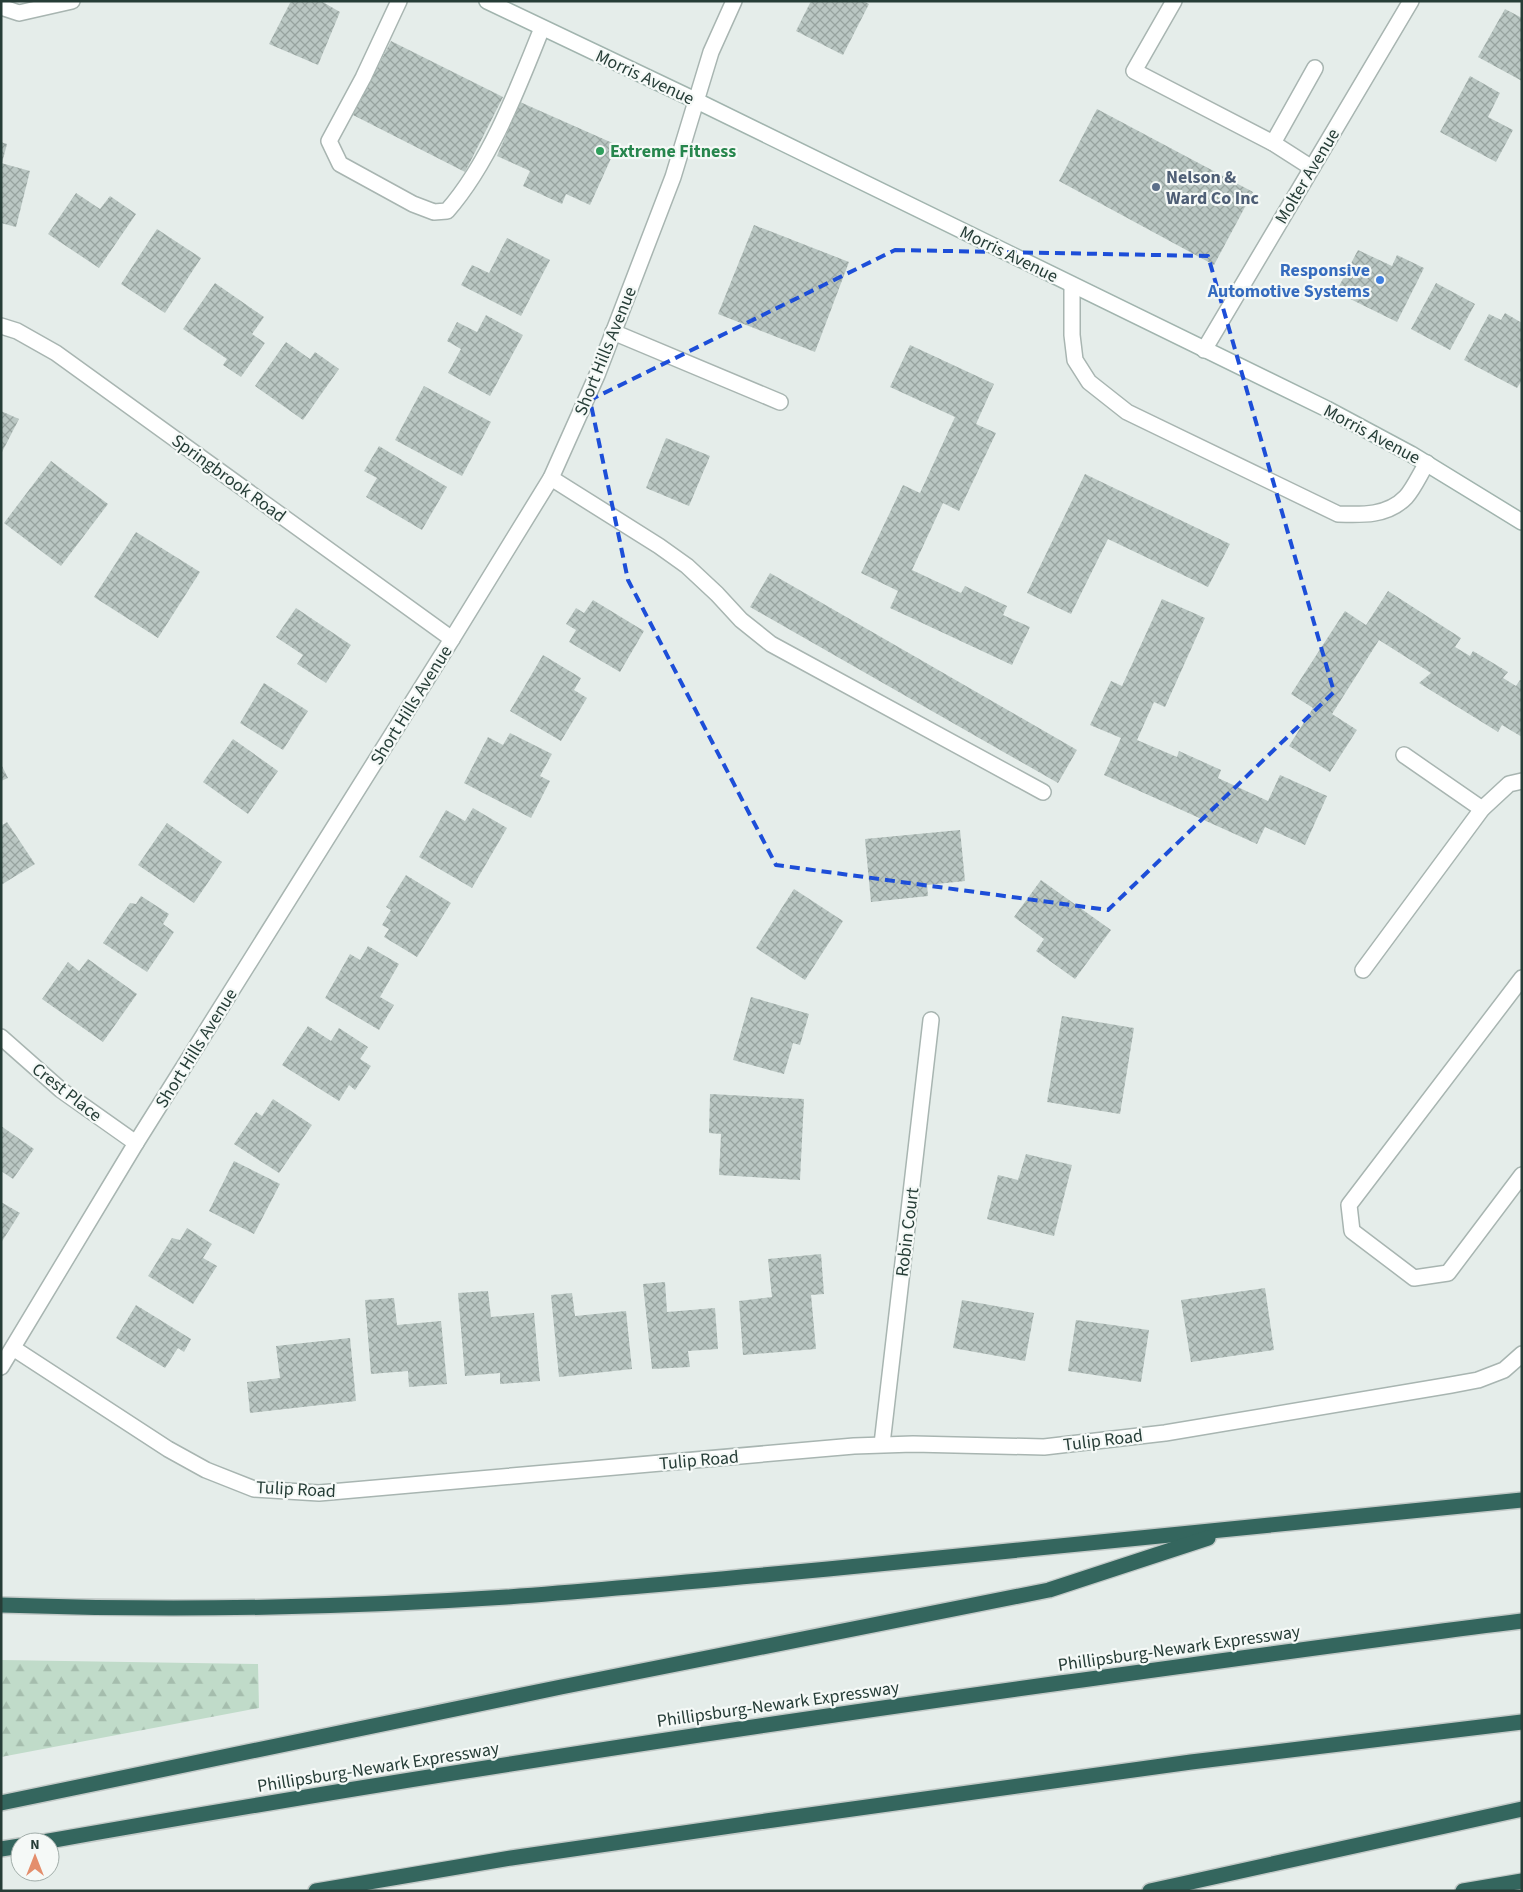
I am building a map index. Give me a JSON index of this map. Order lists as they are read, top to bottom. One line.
{"streets":{"highway":["Phillipsburg-Newark Expressway"],"street":["Morris Avenue","Molter Avenue","Short Hills Avenue","Springbrook Road","Crest Place","Robin Court","Tulip Road"]},"crossings":[["Morris Avenue","Molter Avenue"],["Morris Avenue","Short Hills Avenue"],["Short Hills Avenue","Springbrook Road"],["Short Hills Avenue","Crest Place"],["Short Hills Avenue","Tulip Road"],["Robin Court","Tulip Road"]],"places":["Extreme Fitness","Nelson & Ward Co Inc","Responsive Automotive Systems"],"north":"top"}
